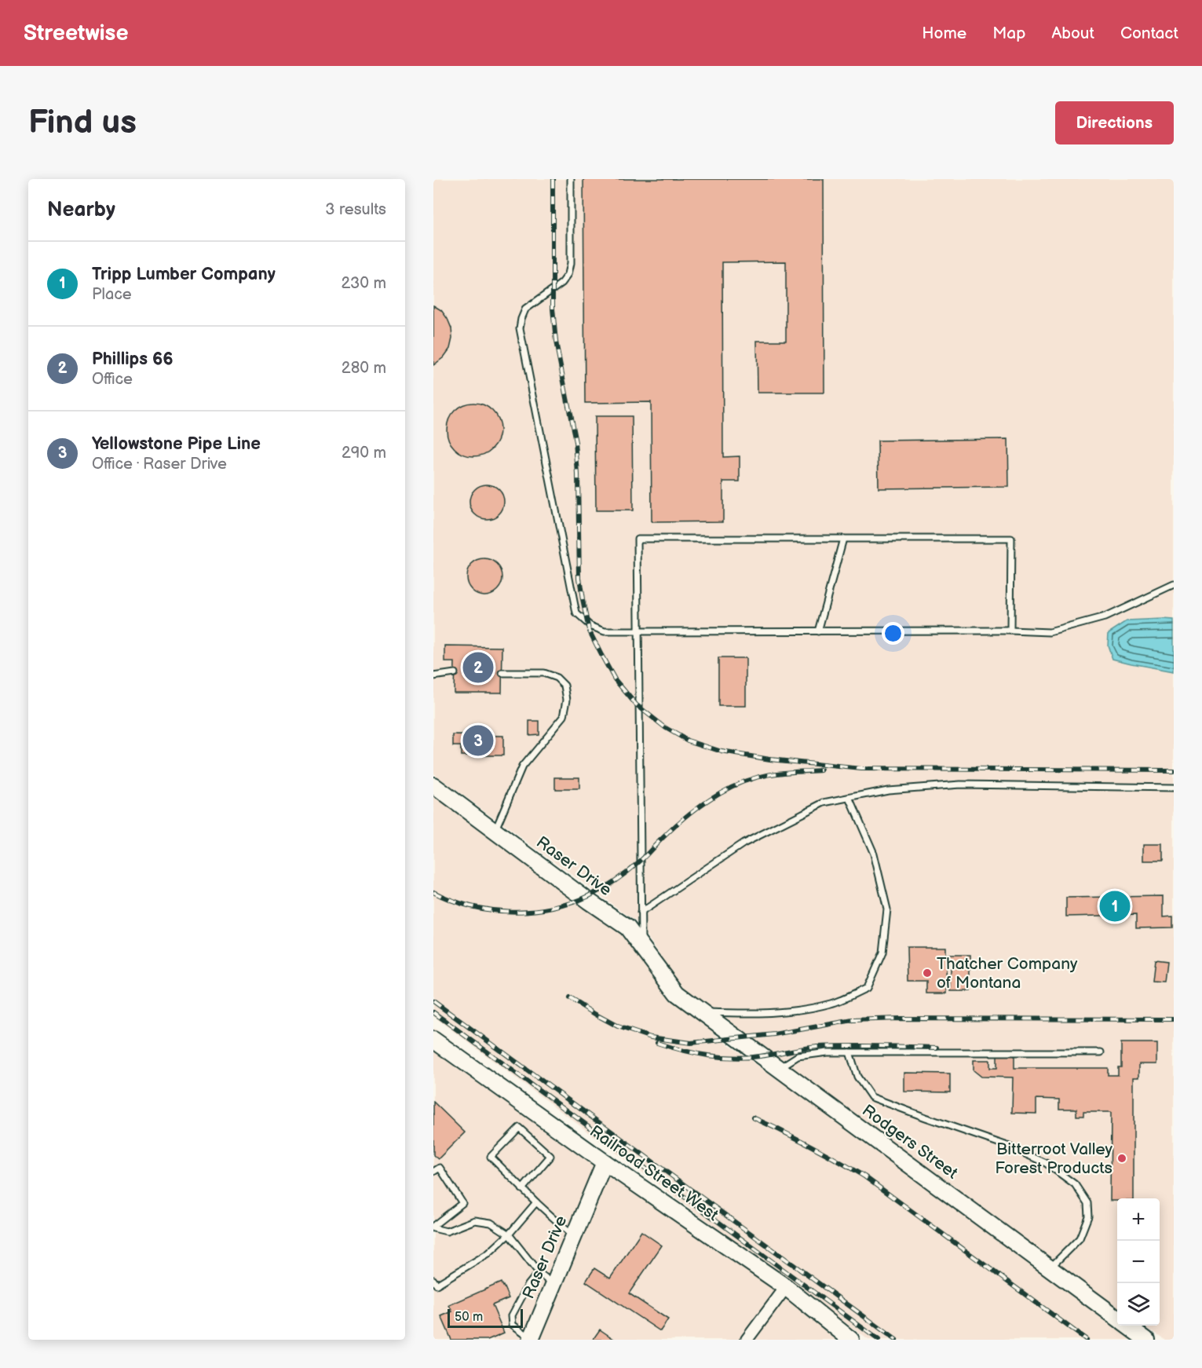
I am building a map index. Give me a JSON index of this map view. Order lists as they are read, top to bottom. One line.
{"streets":{"street":["Raser Drive","Rodgers Street","Railroad Street West"]},"crossings":[["Raser Drive","Rodgers Street"],["Raser Drive","Railroad Street West"]],"places":["Thatcher Company of Montana","Bitterroot Valley Forest Products"],"scale_bar":"50 m","page":{"header":"Streetwise","nav":["Home","Map","About","Contact"],"buttons":"Directions","title":"Find us","heading":["Nearby","3 results"],"list":[{"mark":"1","name":"Tripp Lumber Company","note":"Place","value":"230 m"},{"mark":"2","name":"Phillips 66","note":"Office","value":"280 m"},{"mark":"3","name":"Yellowstone Pipe Line","note":"Office · Raser Drive","value":"290 m"}],"pins":["2","3","1"],"map_buttons":["+","−"],"scale":"50 m"}}
